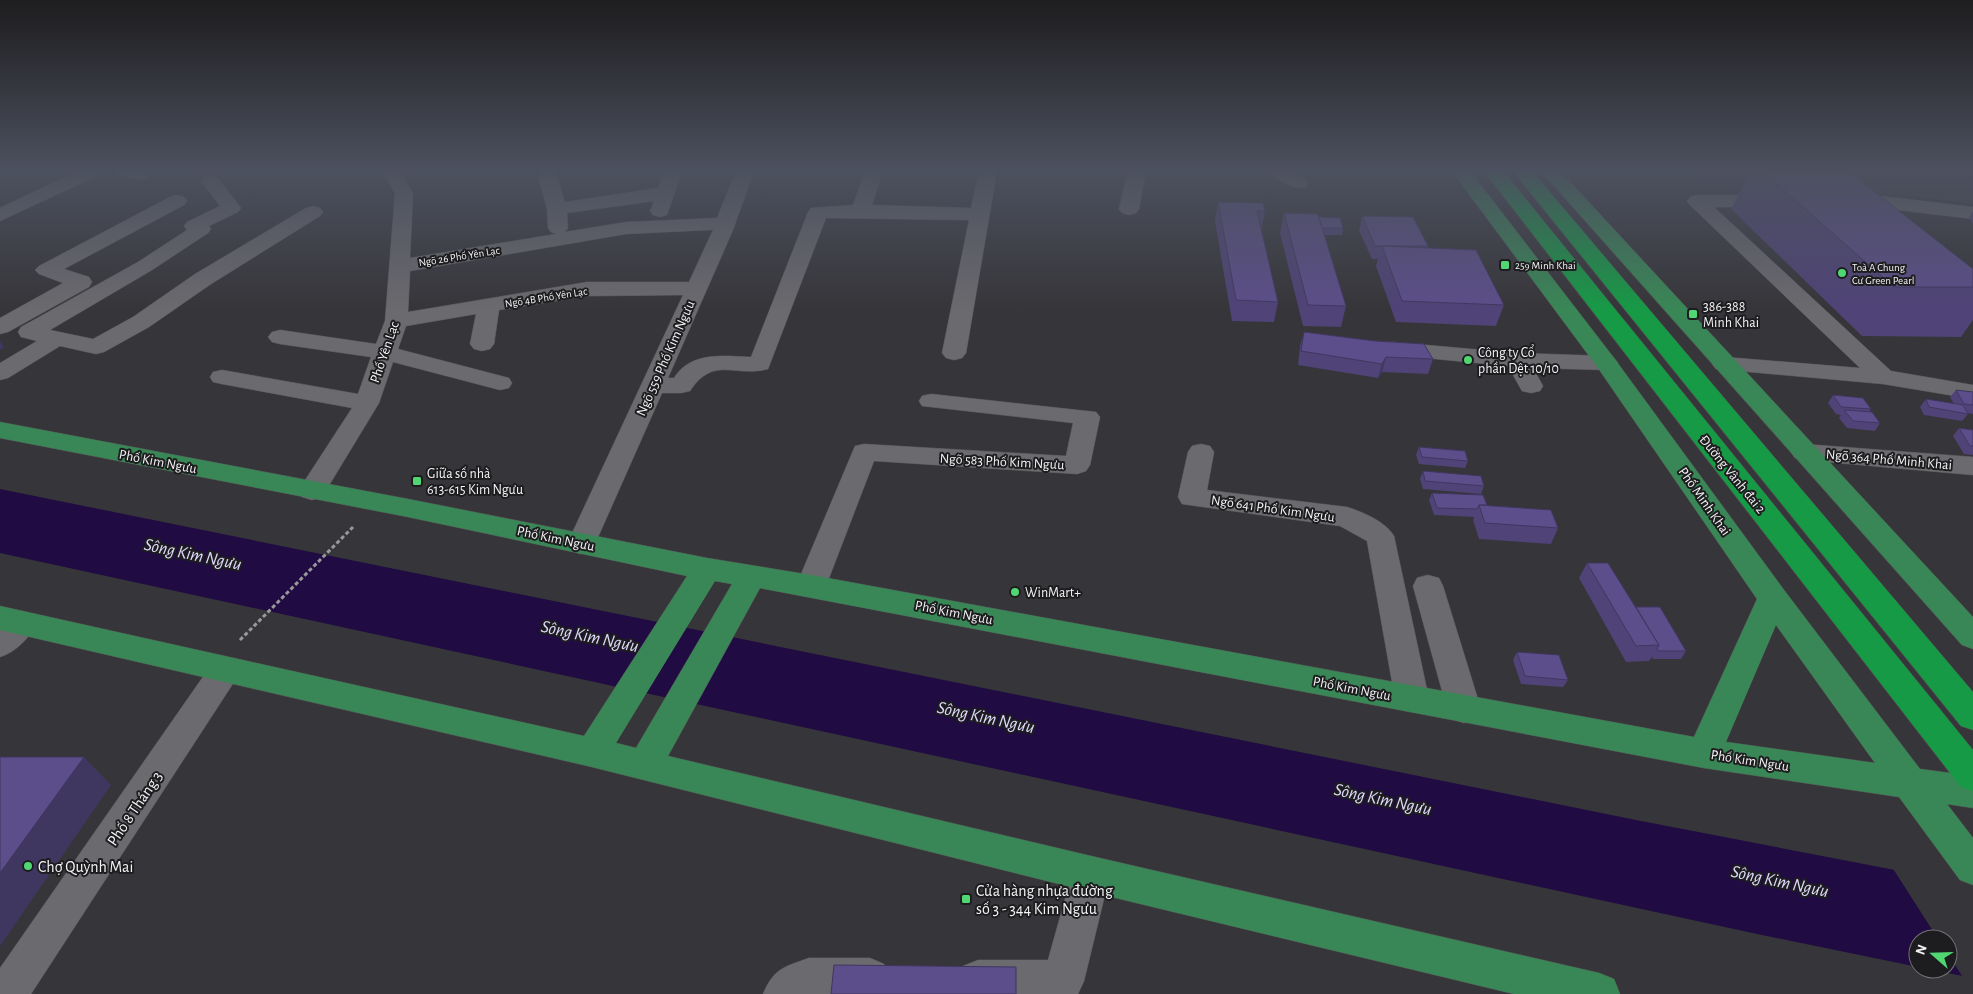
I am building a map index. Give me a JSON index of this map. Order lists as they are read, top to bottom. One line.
{"streets":{"highway":["Đường Vành đai 2"],"main road":["Phố Kim Ngưu","Phố Minh Khai"],"street":["Ngõ 26 Phố Yên Lạc","Ngõ 4B Phố Yên Lạc","Phố Yên Lạc","Ngõ 559 Phố Kim Ngưu","Ngõ 364 Phố Minh Khai","Ngõ 583 Phố Kim Ngưu","Ngõ 641 Phố Kim Ngưu","Phố 8 Tháng 3"]},"crossings":[["Ngõ 26 Phố Yên Lạc","Phố Yên Lạc"],["Ngõ 26 Phố Yên Lạc","Ngõ 559 Phố Kim Ngưu"],["Ngõ 4B Phố Yên Lạc","Phố Yên Lạc"],["Ngõ 4B Phố Yên Lạc","Ngõ 559 Phố Kim Ngưu"],["Phố Yên Lạc","Phố Kim Ngưu"],["Ngõ 559 Phố Kim Ngưu","Phố Kim Ngưu"],["Phố Kim Ngưu","Ngõ 583 Phố Kim Ngưu"],["Phố Kim Ngưu","Phố Minh Khai"],["Phố Kim Ngưu","Ngõ 641 Phố Kim Ngưu"]],"water":["Sông Kim Ngưu"],"places":{"transit":["259 Minh Khai","386-388 Minh Khai","Giữa số nhà 613-615 Kim Ngưu","Cửa hàng nhựa đường số 3 - 344 Kim Ngưu"],"other":["Toà A Chung Cư Green Pearl","Công ty Cổ phần Dệt 10/10","WinMart+","Chợ Quỳnh Mai"]},"north":"left"}
